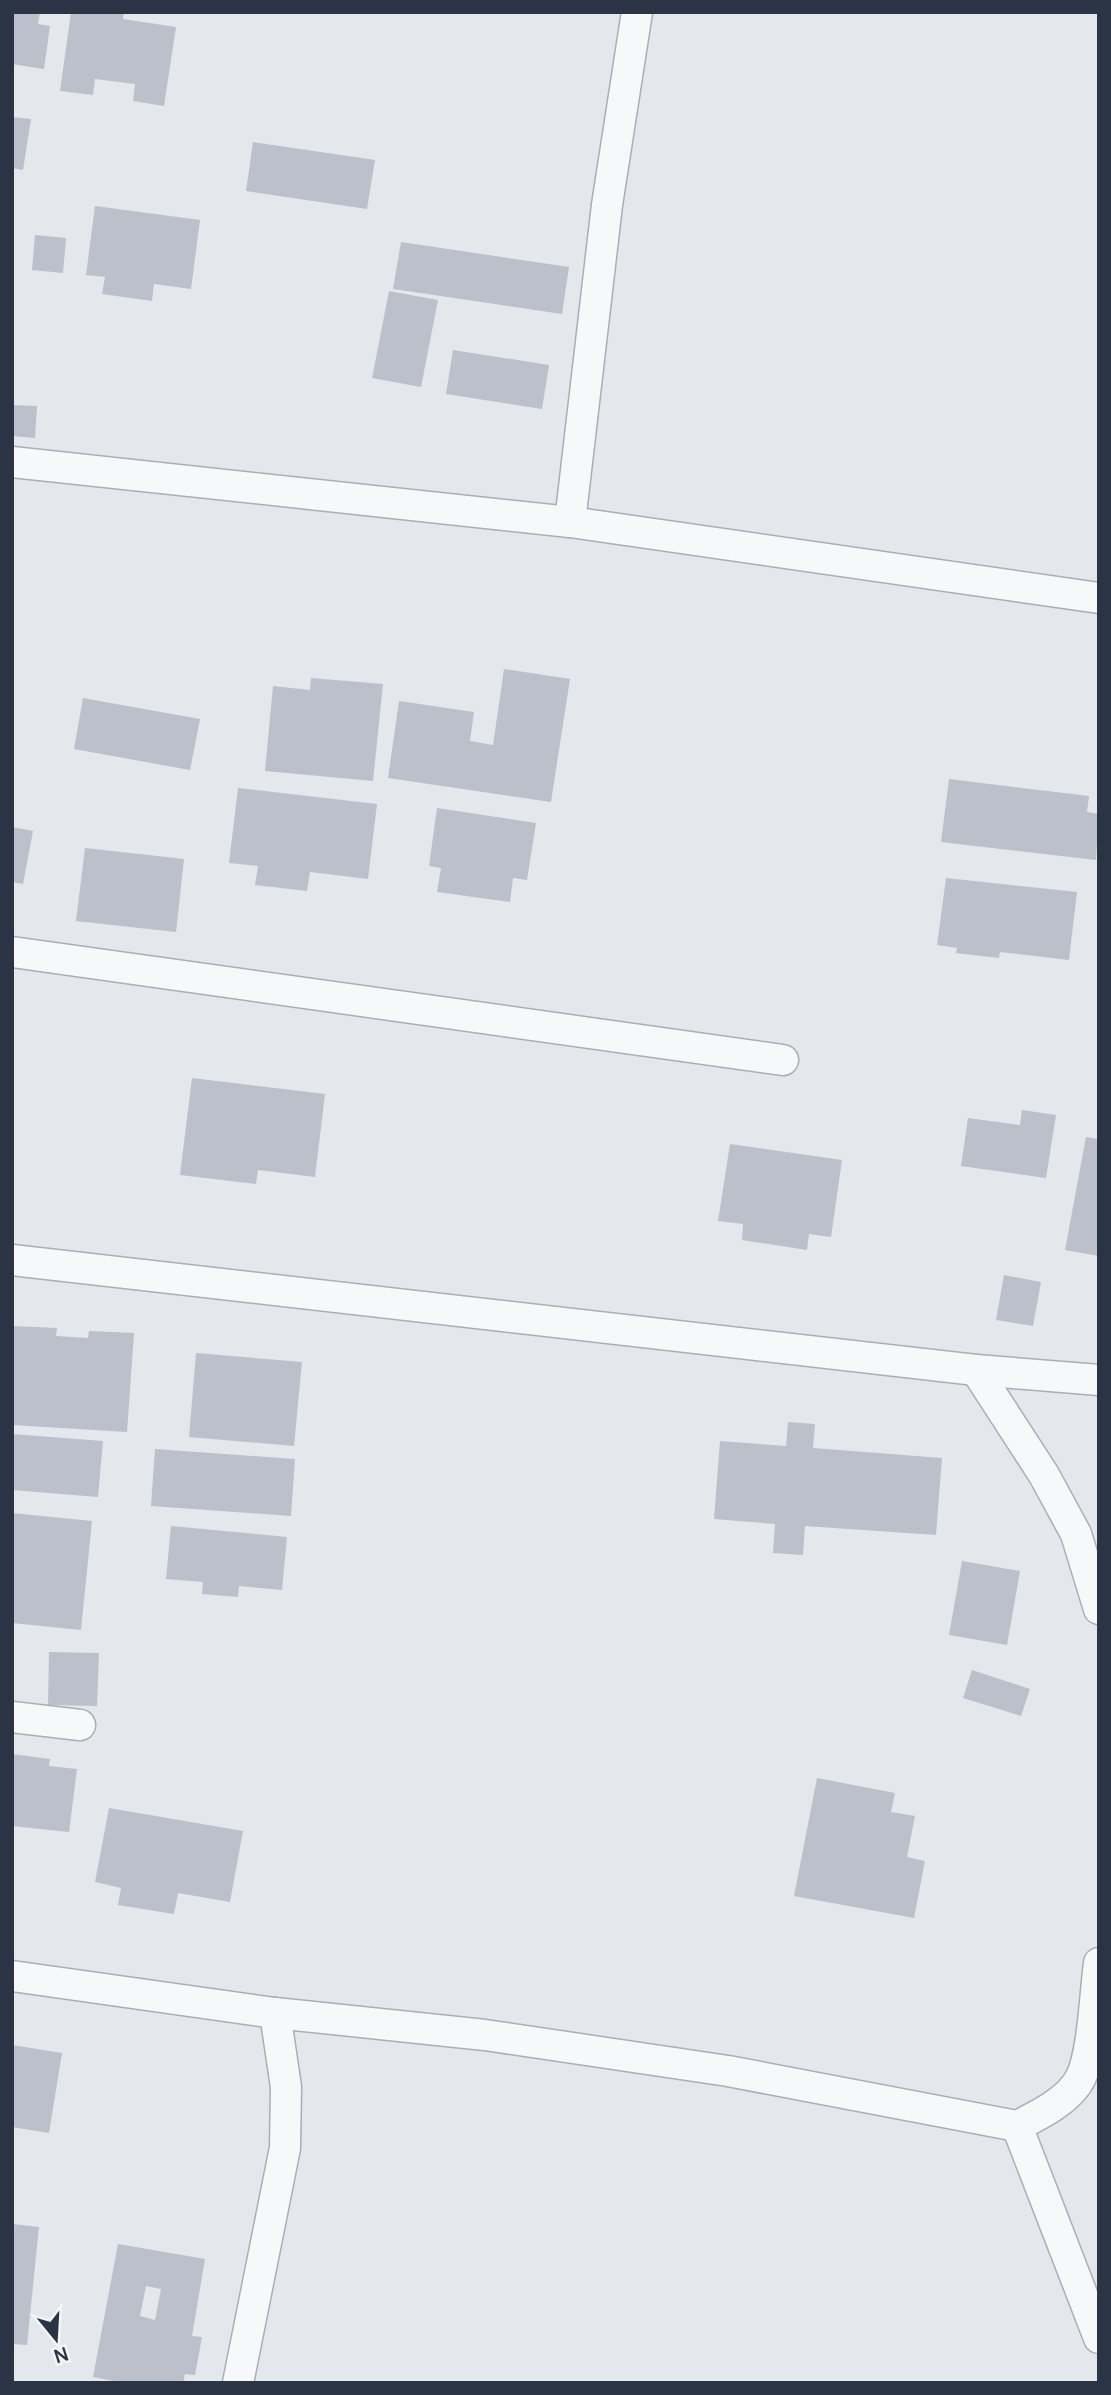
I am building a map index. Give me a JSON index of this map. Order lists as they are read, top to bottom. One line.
{"north":"bottom"}
